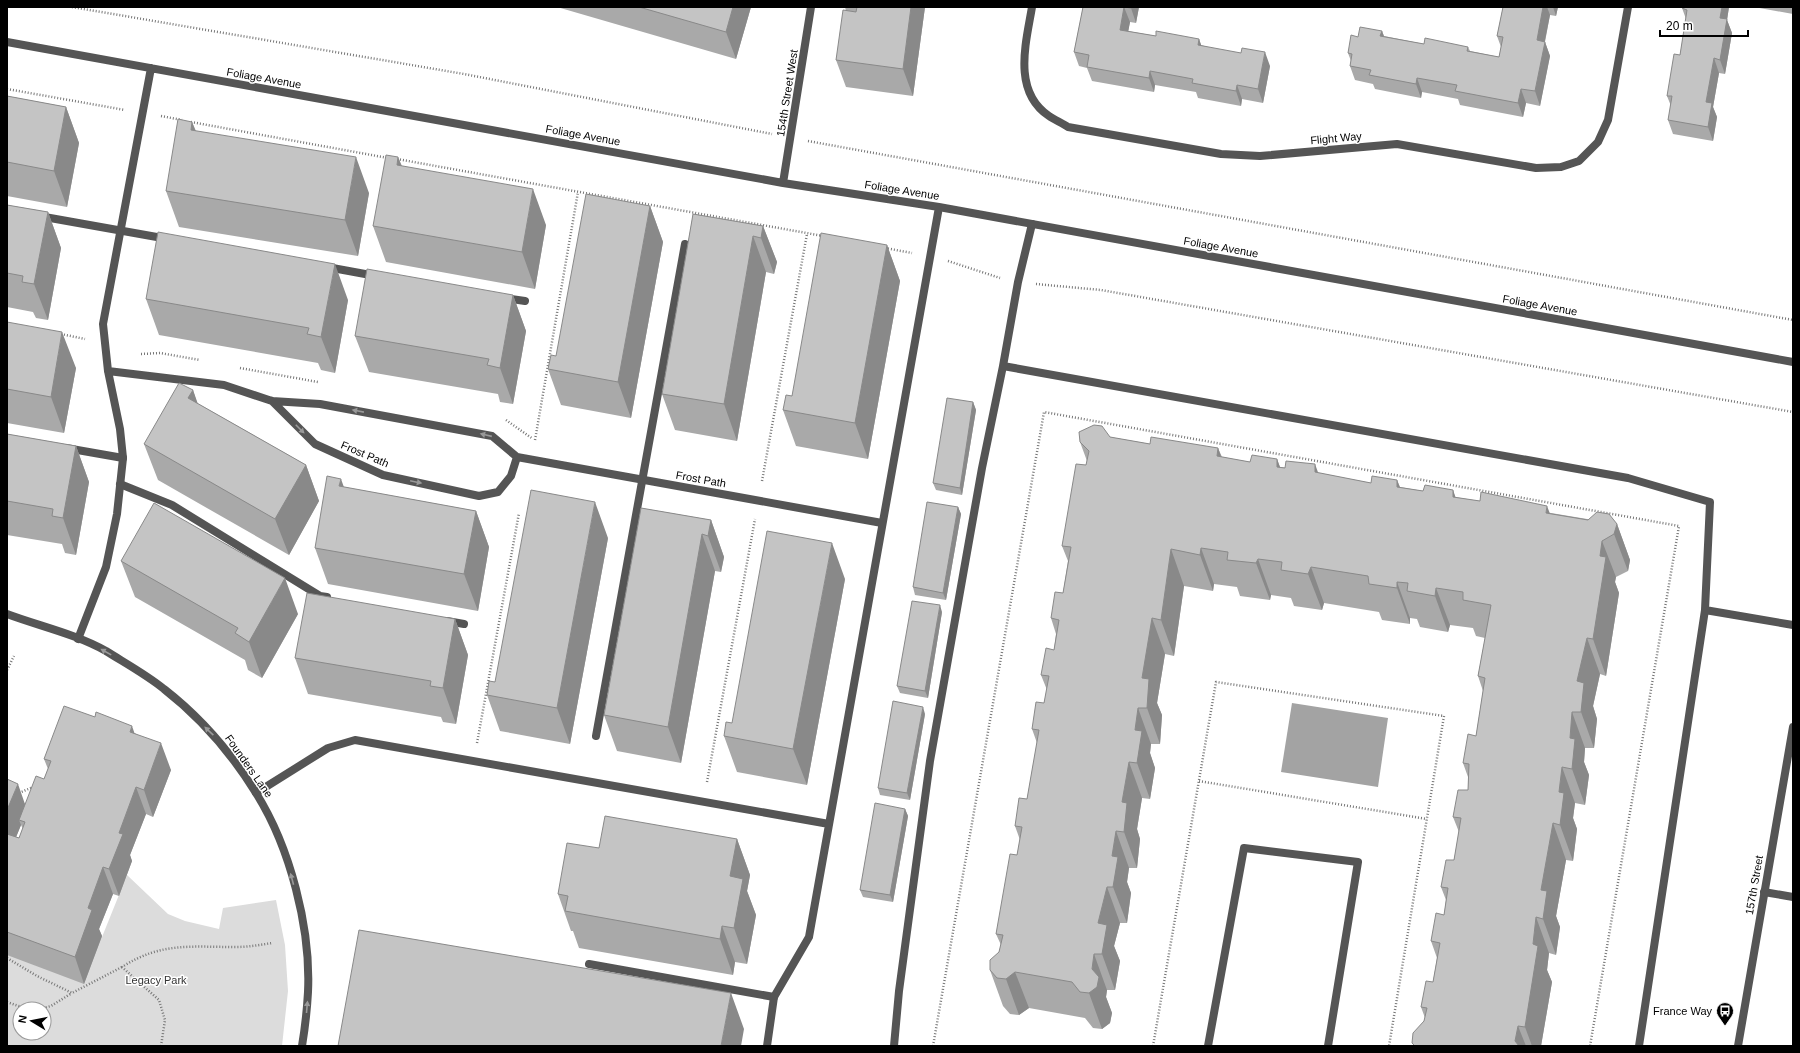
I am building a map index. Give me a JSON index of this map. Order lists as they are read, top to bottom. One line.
{"streets":{"street":["Foliage Avenue","154th Street West","Flight Way","Frost Path","Founders Lane","157th Street"]},"crossings":[["Foliage Avenue","154th Street West"]],"one_way":["Founders Lane"],"parks":["Legacy Park"],"places":{"bus stop":["France Way"]},"scale_bar":"20 m","north":"left"}
